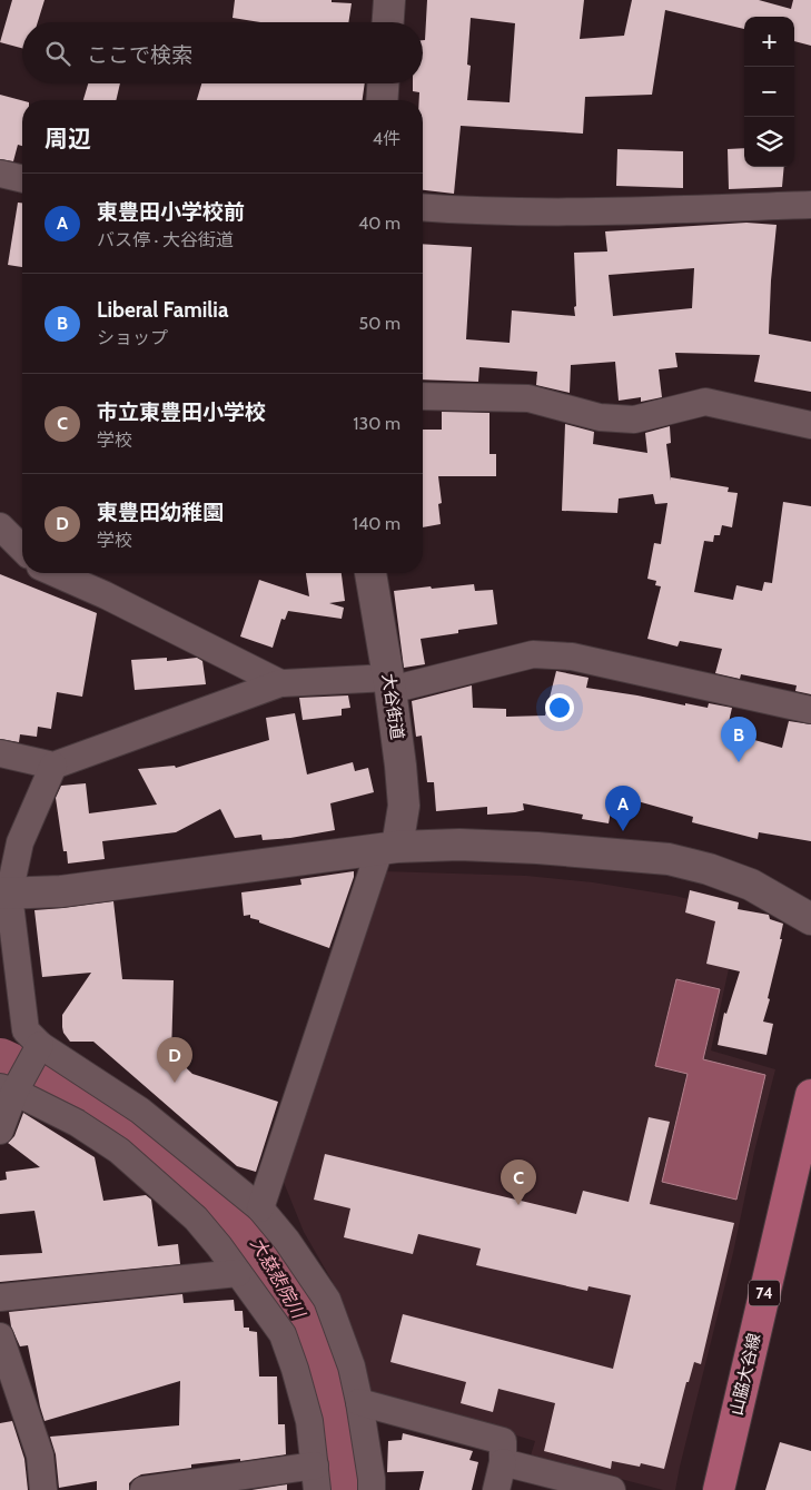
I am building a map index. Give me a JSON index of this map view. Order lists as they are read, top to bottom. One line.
{"streets":{"main road":["74","山脇大谷線"],"street":["大谷街道"]},"water":["大慈悲院川"],"page":{"map_buttons":["+","−"],"search":"ここで検索","heading":["周辺","4件"],"list":[{"mark":"A","name":"東豊田小学校前","note":"バス停 · 大谷街道","value":"40 m"},{"mark":"B","name":"Liberal Familia","note":"ショップ","value":"50 m"},{"mark":"C","name":"市立東豊田小学校","note":"学校","value":"130 m"},{"mark":"D","name":"東豊田幼稚園","note":"学校","value":"140 m"}],"pins":["B","A","D","C"]}}
